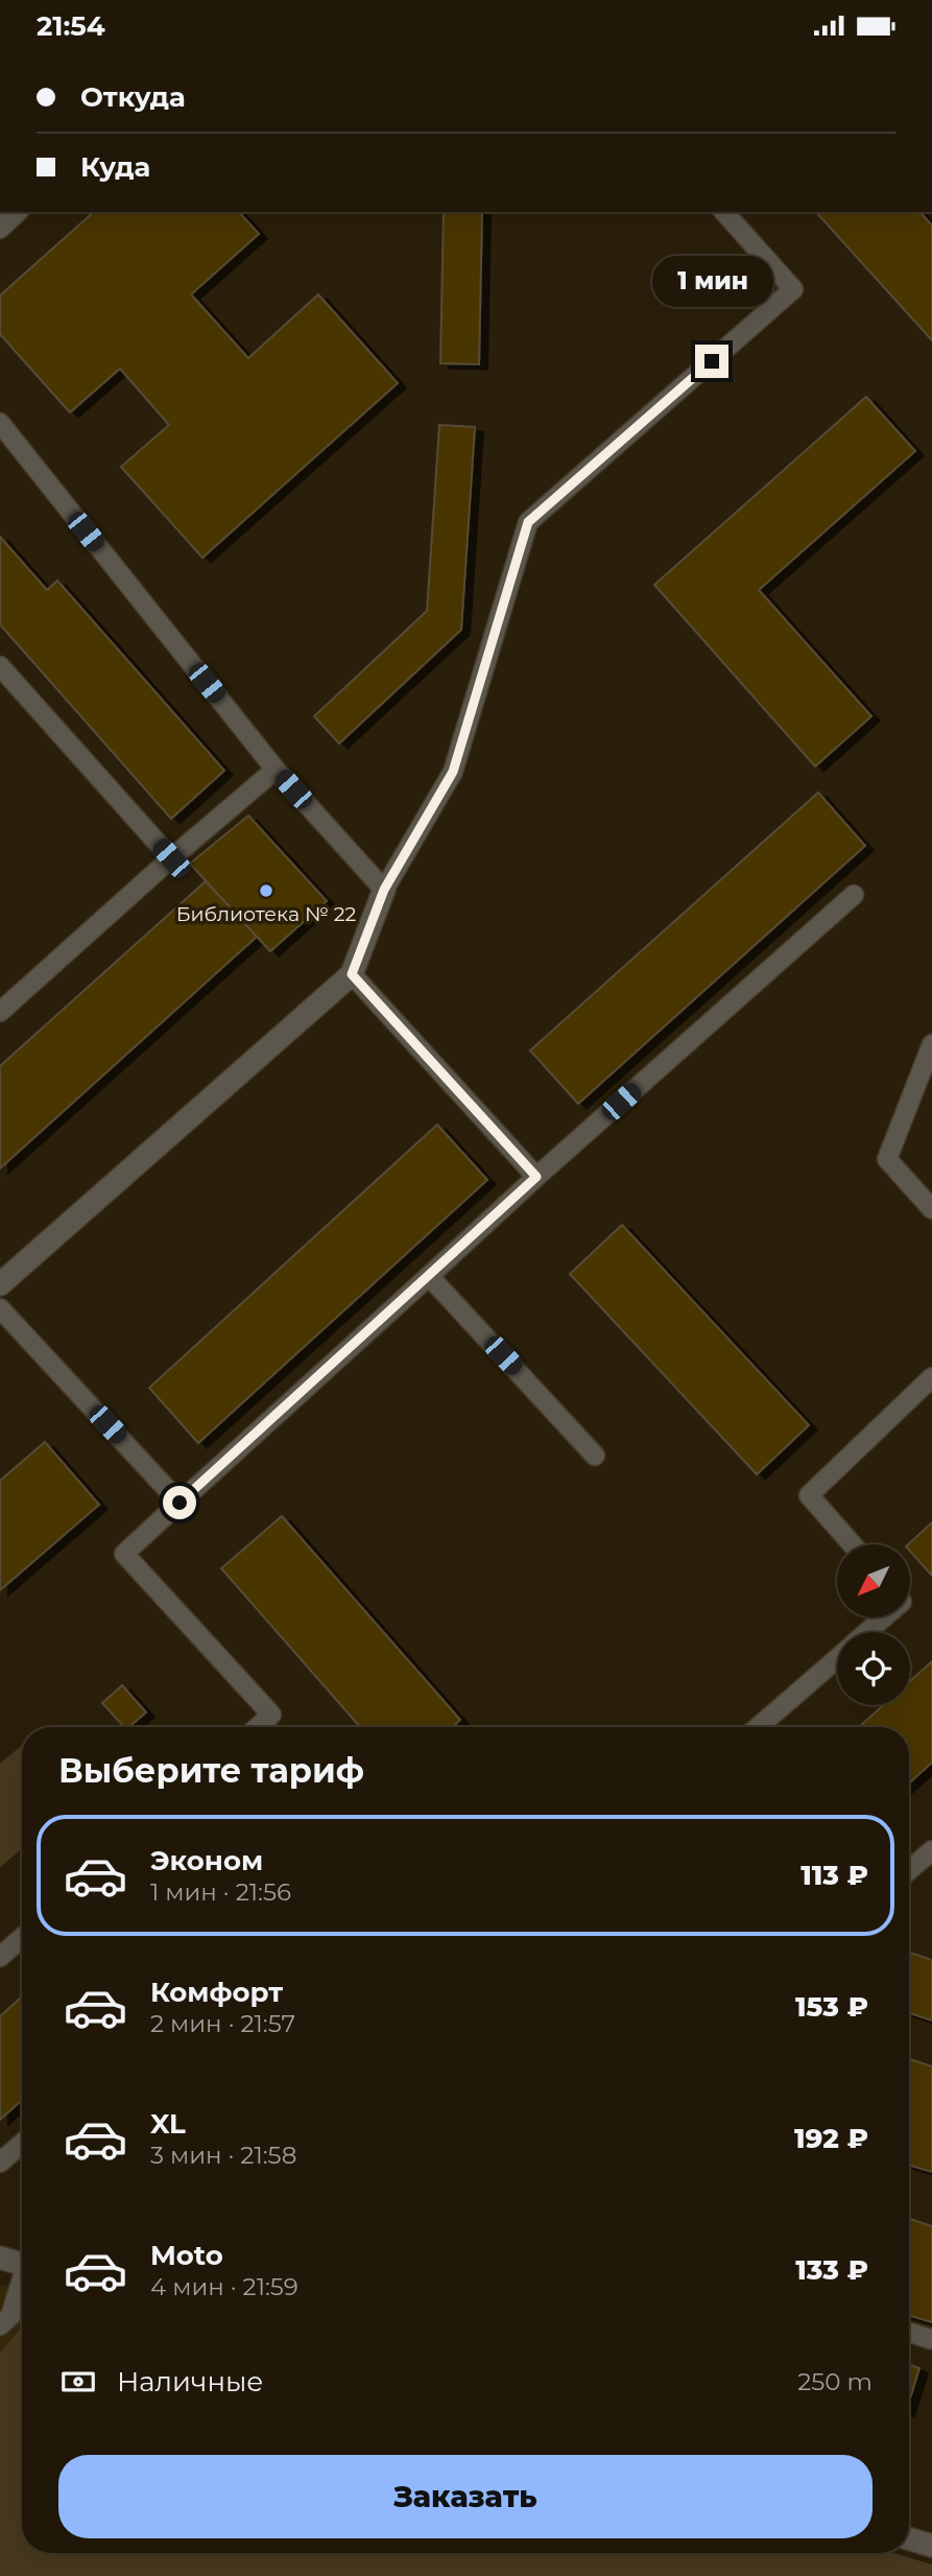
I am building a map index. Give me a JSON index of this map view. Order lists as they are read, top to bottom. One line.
{"places":["Библиотека № 22"],"north":"bottom left","page":{"status":"21:54","banner":["Откуда","Куда"],"bubble":"1 мин","heading":"Выберите тариф","list":[{"name":"Эконом","note":"1 мин · 21:56","value":"113 ₽"},{"name":"Комфорт","note":"2 мин · 21:57","value":"153 ₽"},{"name":"XL","note":"3 мин · 21:58","value":"192 ₽"},{"name":"Moto","note":"4 мин · 21:59","value":"133 ₽"}],"pay":["Наличные","250 m"],"buttons":"Заказать"}}
